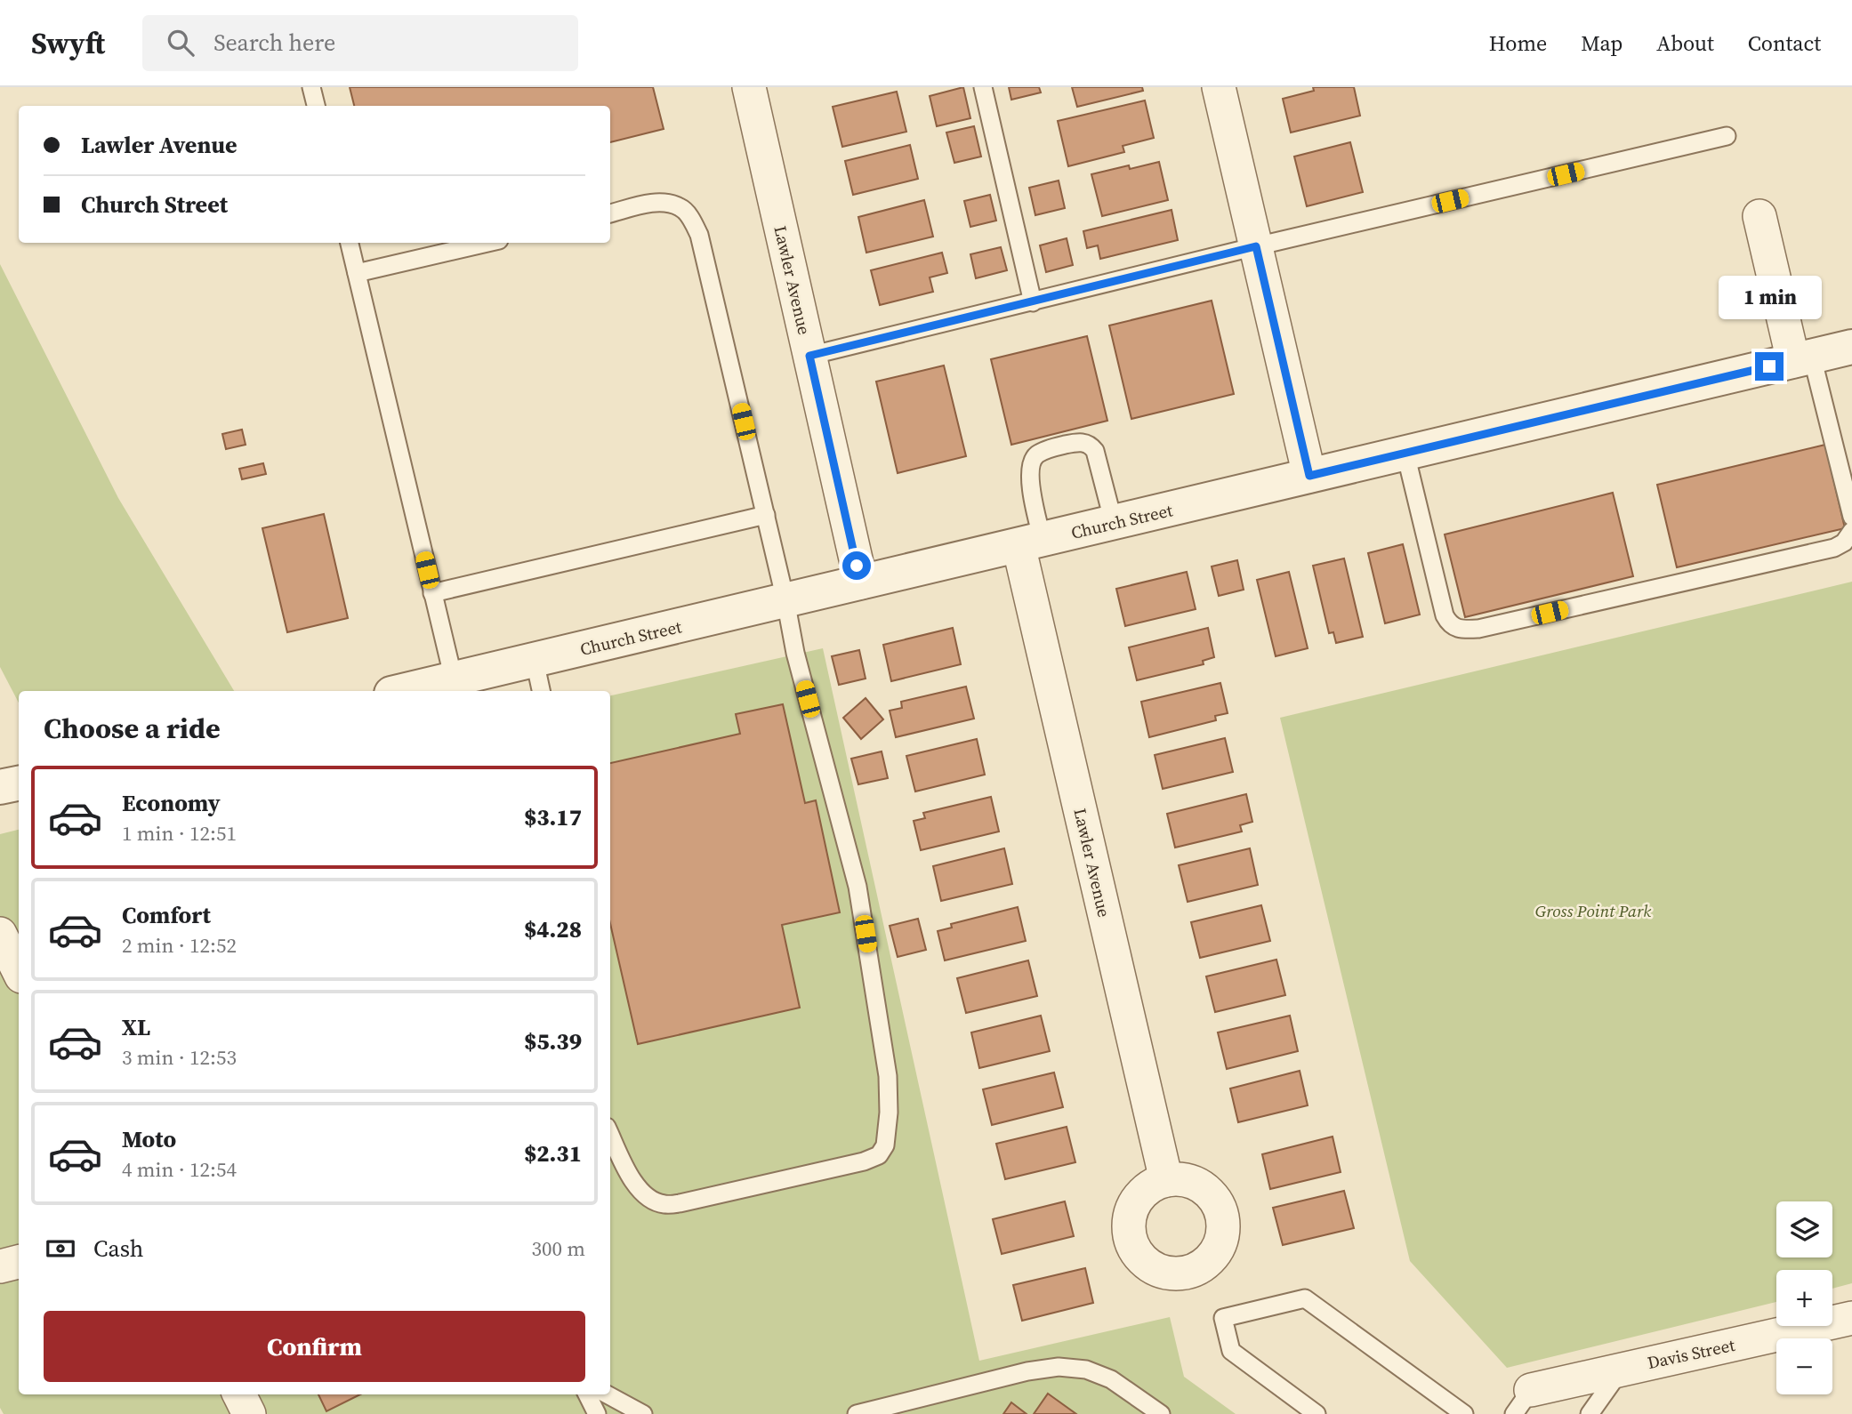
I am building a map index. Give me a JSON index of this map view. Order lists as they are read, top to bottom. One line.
{"streets":{"street":["Lawler Avenue","Church Street","Davis Street"]},"crossings":[["Lawler Avenue","Church Street"]],"parks":["Gross Point Park"],"page":{"header":"Swyft","search":"Search here","nav":["Home","Map","About","Contact"],"banner":["Lawler Avenue","Church Street"],"bubble":"1 min","heading":"Choose a ride","list":[{"name":"Economy","note":"1 min · 12:51","value":"$3.17"},{"name":"Comfort","note":"2 min · 12:52","value":"$4.28"},{"name":"XL","note":"3 min · 12:53","value":"$5.39"},{"name":"Moto","note":"4 min · 12:54","value":"$2.31"}],"map_buttons":["+","−"],"pay":["Cash","300 m"],"buttons":"Confirm"}}
